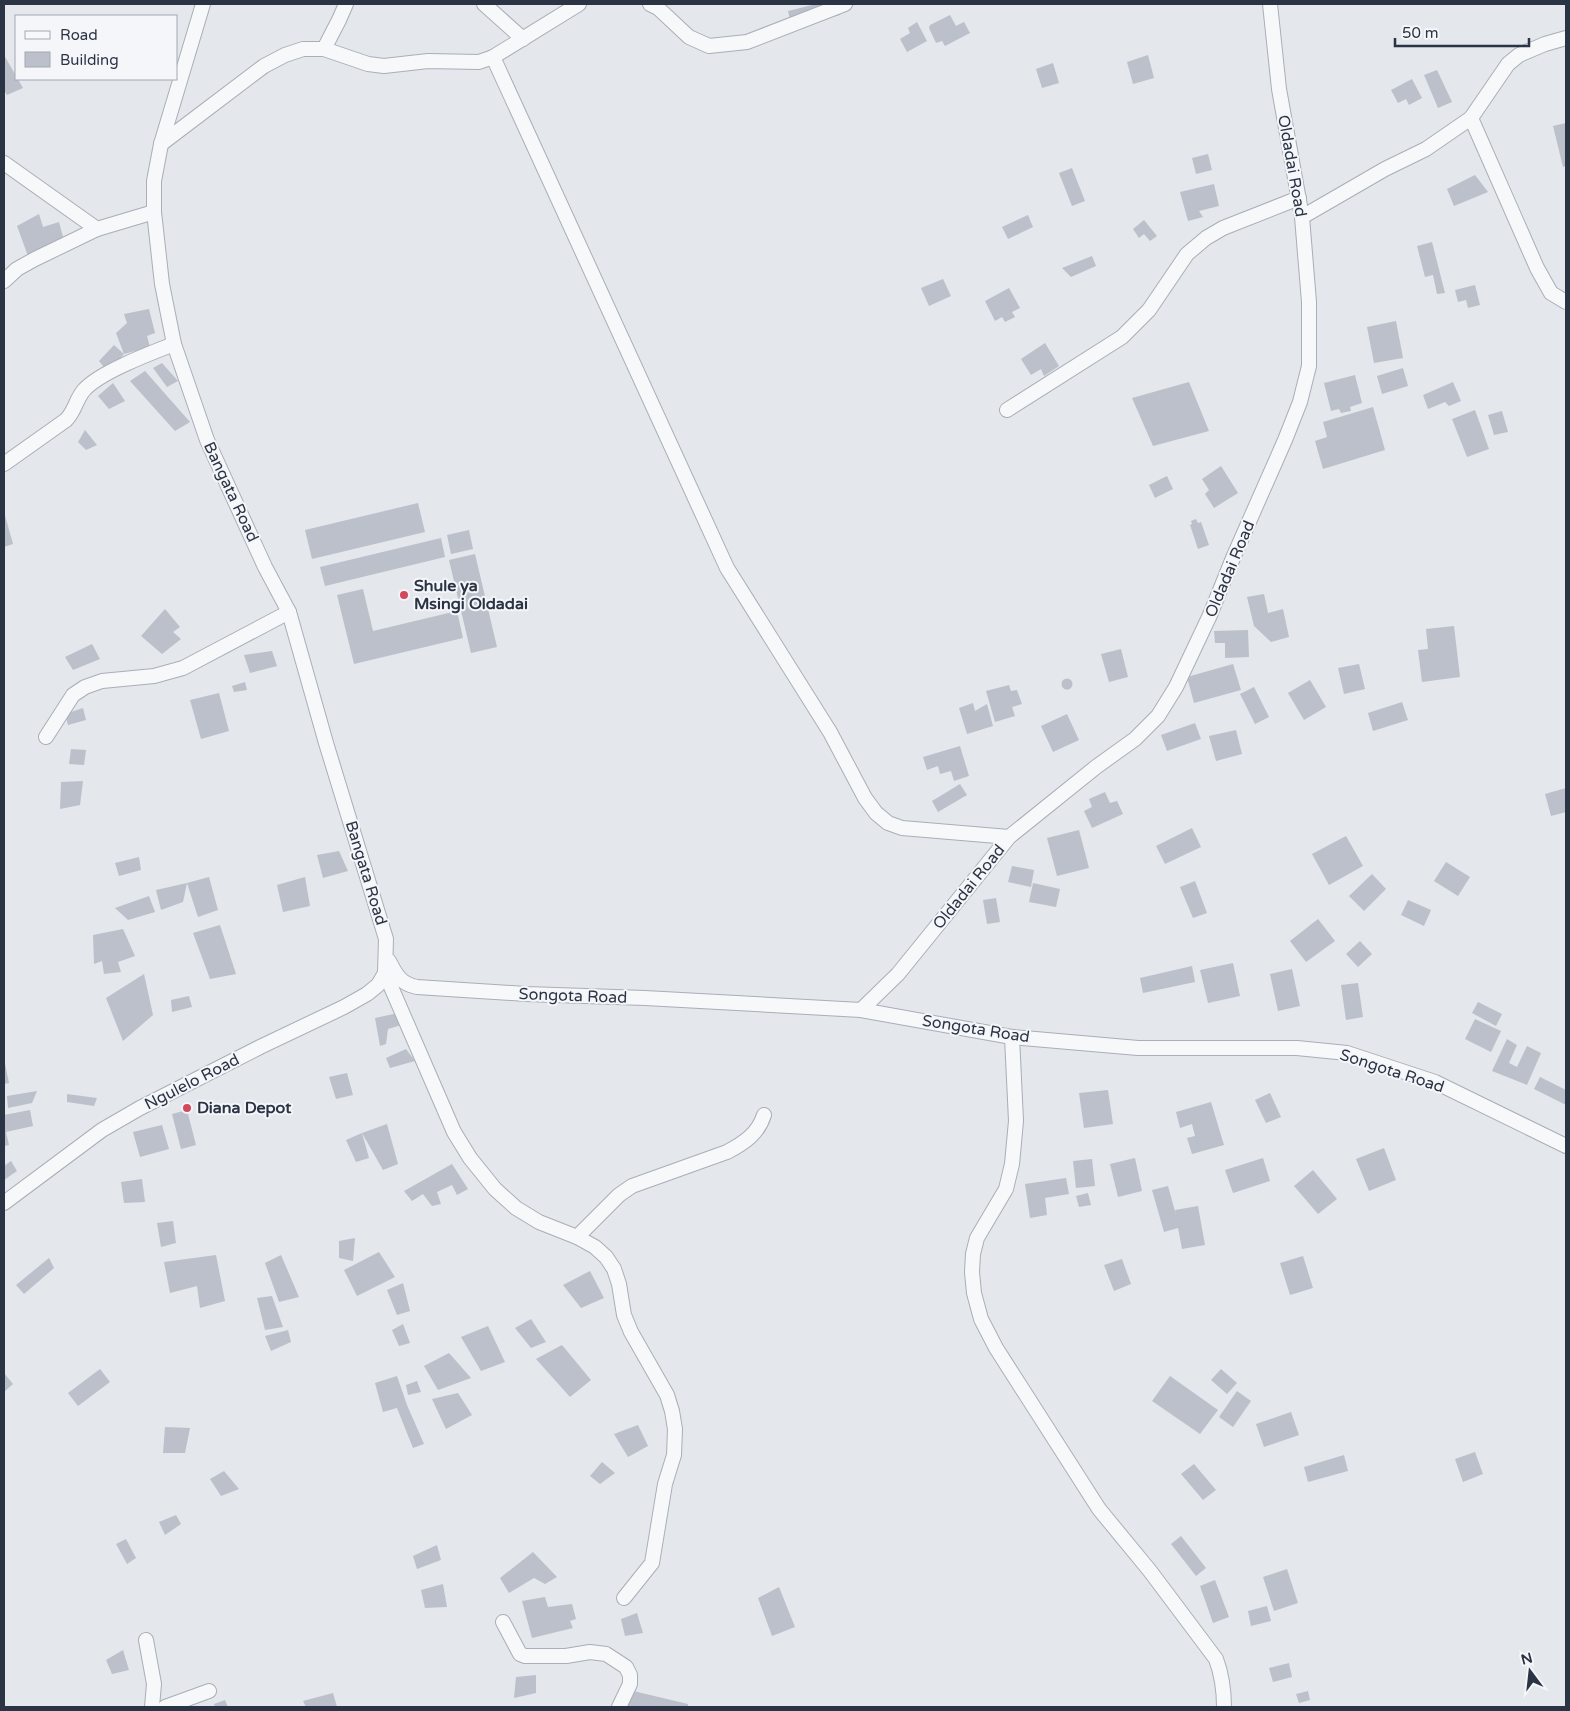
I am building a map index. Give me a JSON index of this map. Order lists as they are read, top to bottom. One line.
{"streets":{"street":["Oldadai Road","Bangata Road","Songota Road","Ngulelo Road"]},"crossings":[["Oldadai Road","Songota Road"],["Bangata Road","Songota Road"],["Bangata Road","Ngulelo Road"]],"places":["Shule ya Msingi Oldadai","Diana Depot"],"legend":["Road","Building"],"scale_bar":"50 m","north":"top"}
